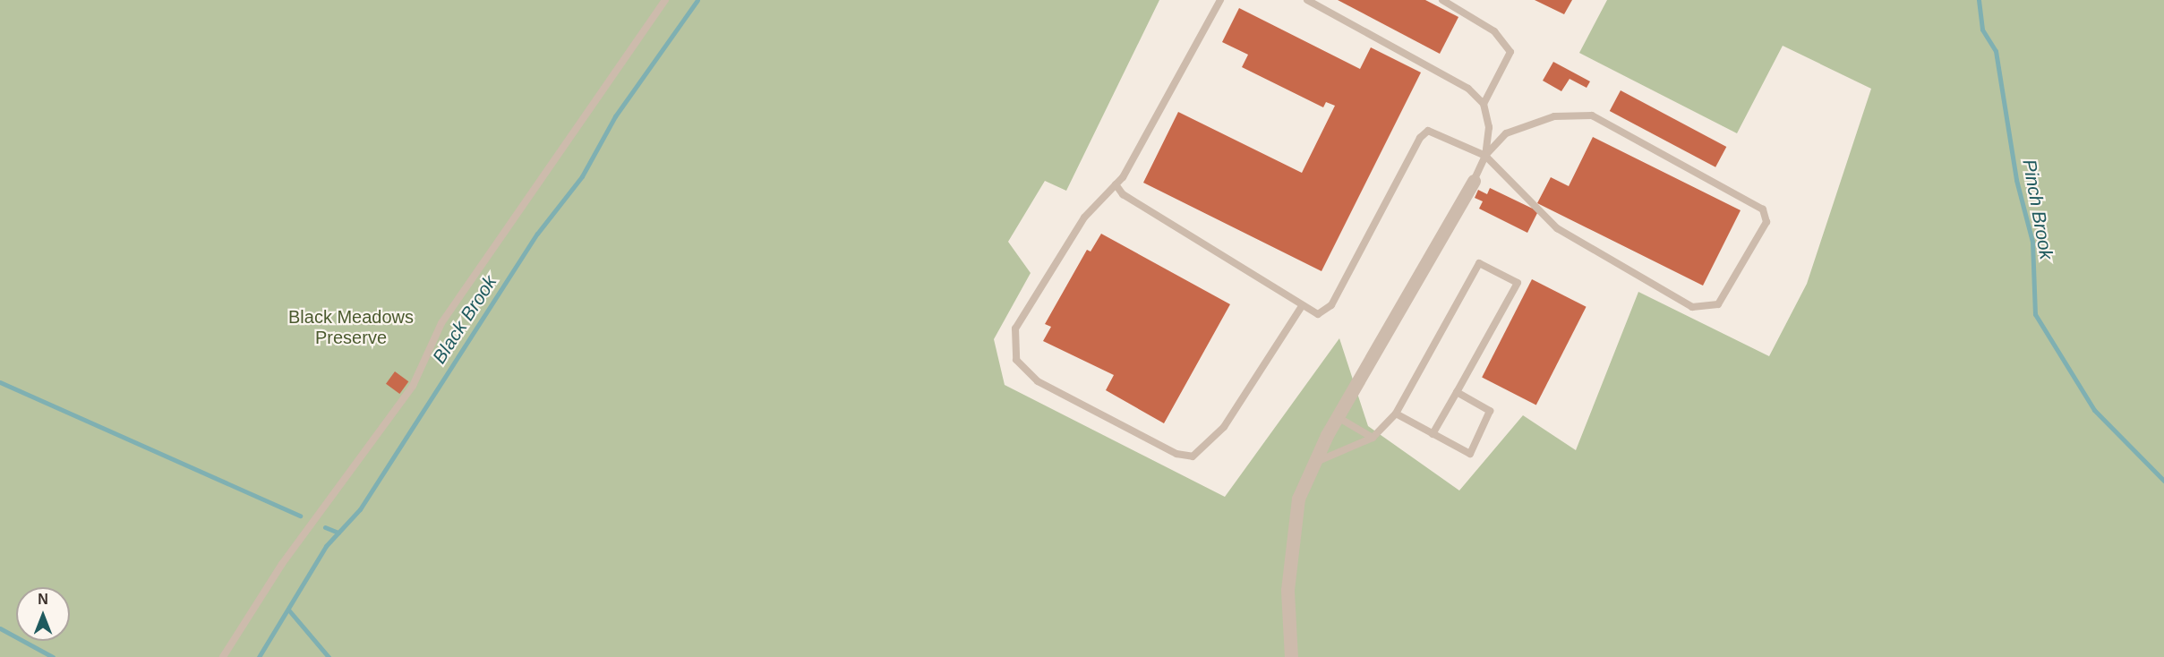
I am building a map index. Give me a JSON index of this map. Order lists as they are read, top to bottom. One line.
{"water":["Pinch Brook","Black Brook"],"parks":["Black Meadows Preserve"],"north":"top"}
